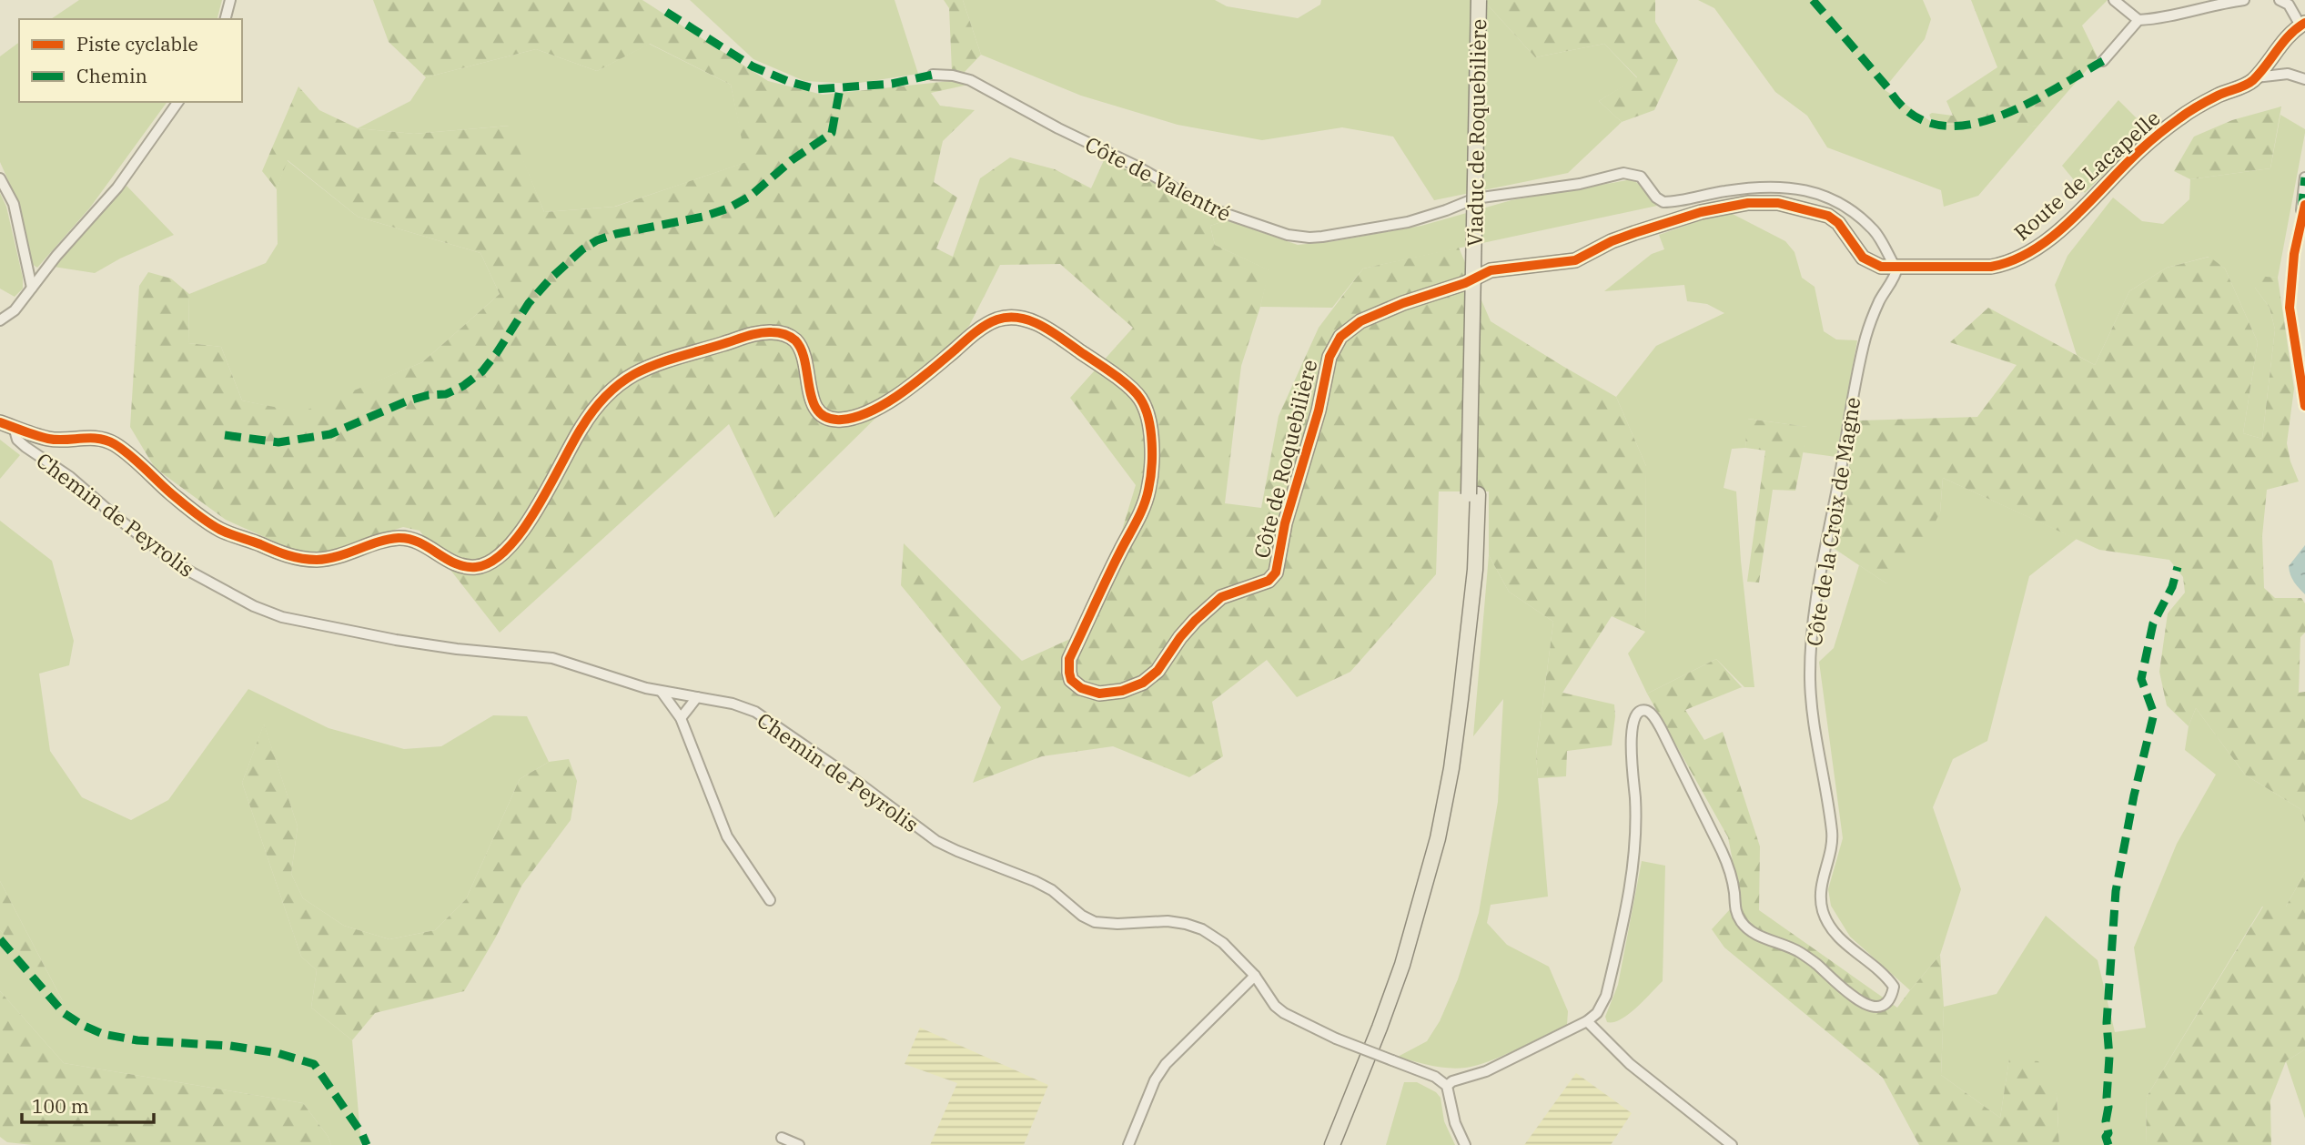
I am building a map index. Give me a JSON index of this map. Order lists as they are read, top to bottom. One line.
{"streets":{"main road":["Viaduc de Roquebilière"],"street":["Route de Lacapelle","Côte de Valentré","Côte de Roquebilière","Chemin de Peyrolis","Côte de la Croix de Magne"]},"crossings":[["Route de Lacapelle","Côte de Valentré"],["Route de Lacapelle","Côte de la Croix de Magne"],["Côte de Valentré","Côte de la Croix de Magne"],["Côte de Roquebilière","Chemin de Peyrolis"],["Chemin de Peyrolis","Côte de la Croix de Magne"]],"legend":["Piste cyclable","Chemin"],"scale_bar":"100 m"}
